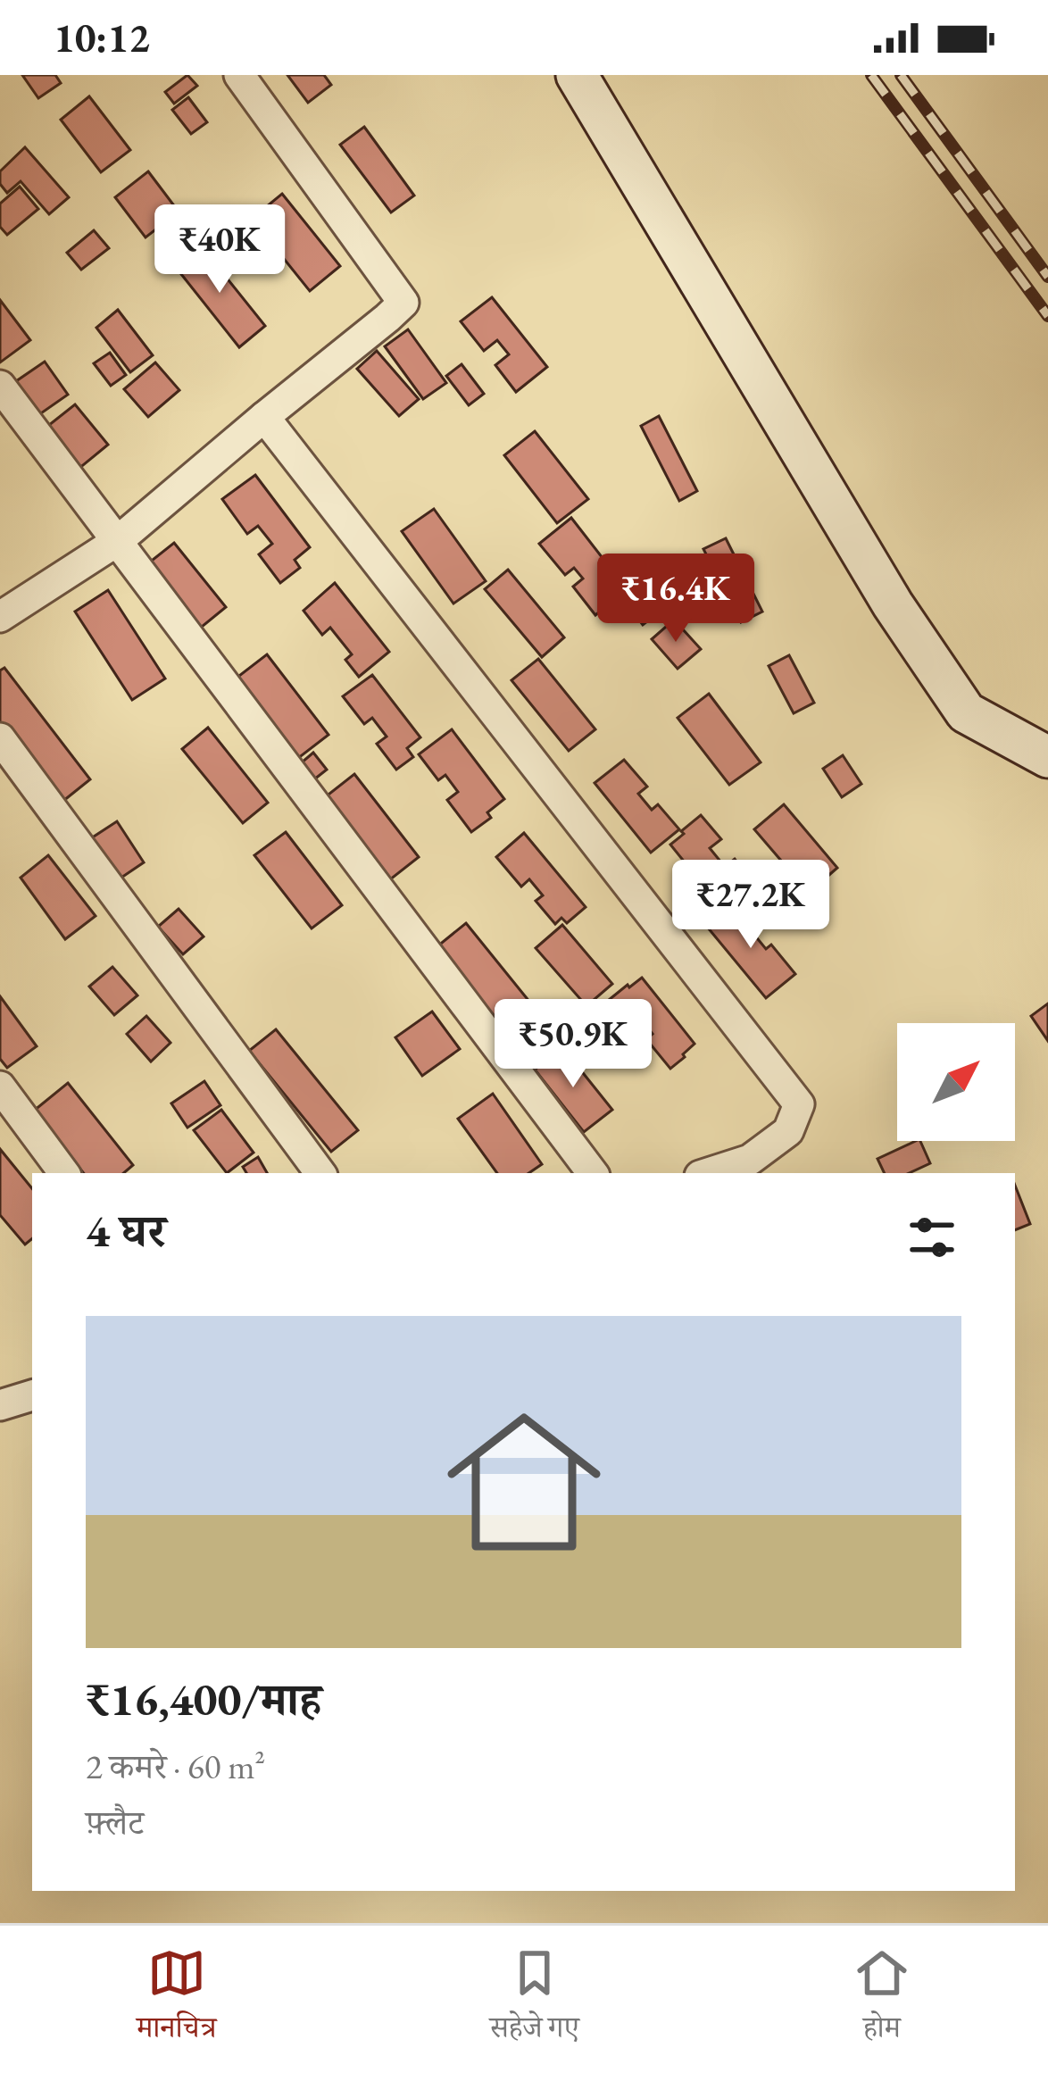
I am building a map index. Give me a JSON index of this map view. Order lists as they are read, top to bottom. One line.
{"north":"top right","page":{"status":"10:12","price":["₹40K","₹16.4K","₹27.2K","₹50.9K"],"heading":"4 घर","list":[{"name":"₹16,400/माह","note":"2 कमरे · 60 m² · फ़्लैट"}],"tabs":["मानचित्र","सहेजे गए","होम"]}}
